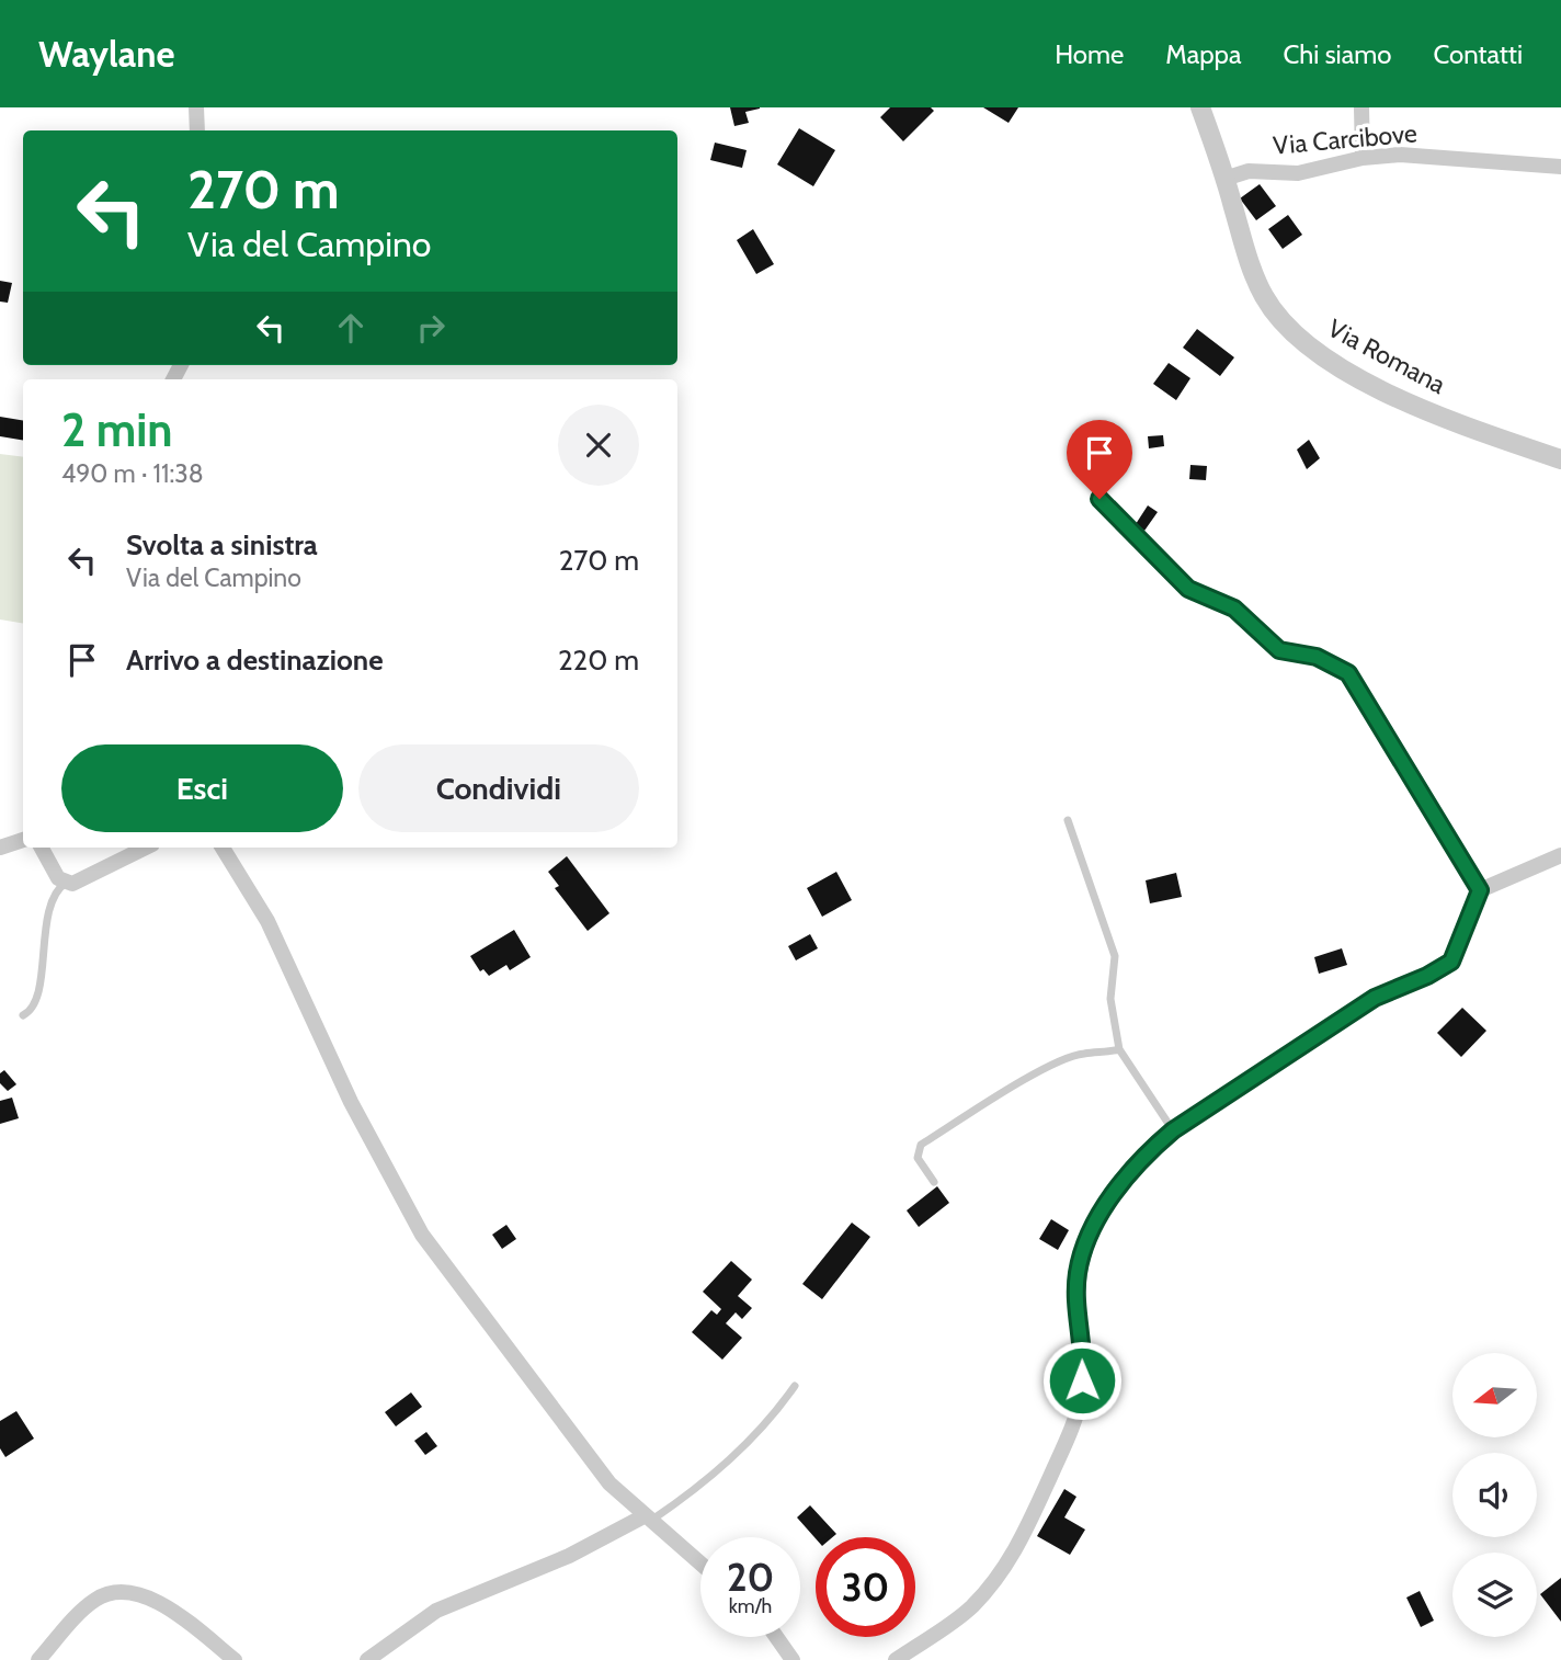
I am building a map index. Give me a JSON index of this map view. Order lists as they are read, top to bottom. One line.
{"streets":{"street":["Via Carcibove","Via Romana"]},"crossings":[["Via Carcibove","Via Romana"]],"north":"left","page":{"header":"Waylane","nav":["Home","Mappa","Chi siamo","Contatti"],"turn":["270 m","Via del Campino"],"heading":["2 min","490 m · 11:38"],"list":[{"name":"Svolta a sinistra","note":"Via del Campino","value":"270 m"},{"name":"Arrivo a destinazione","value":"220 m"}],"buttons":["Esci","Condividi"],"speed":"20 km/h","limit":"30"}}
